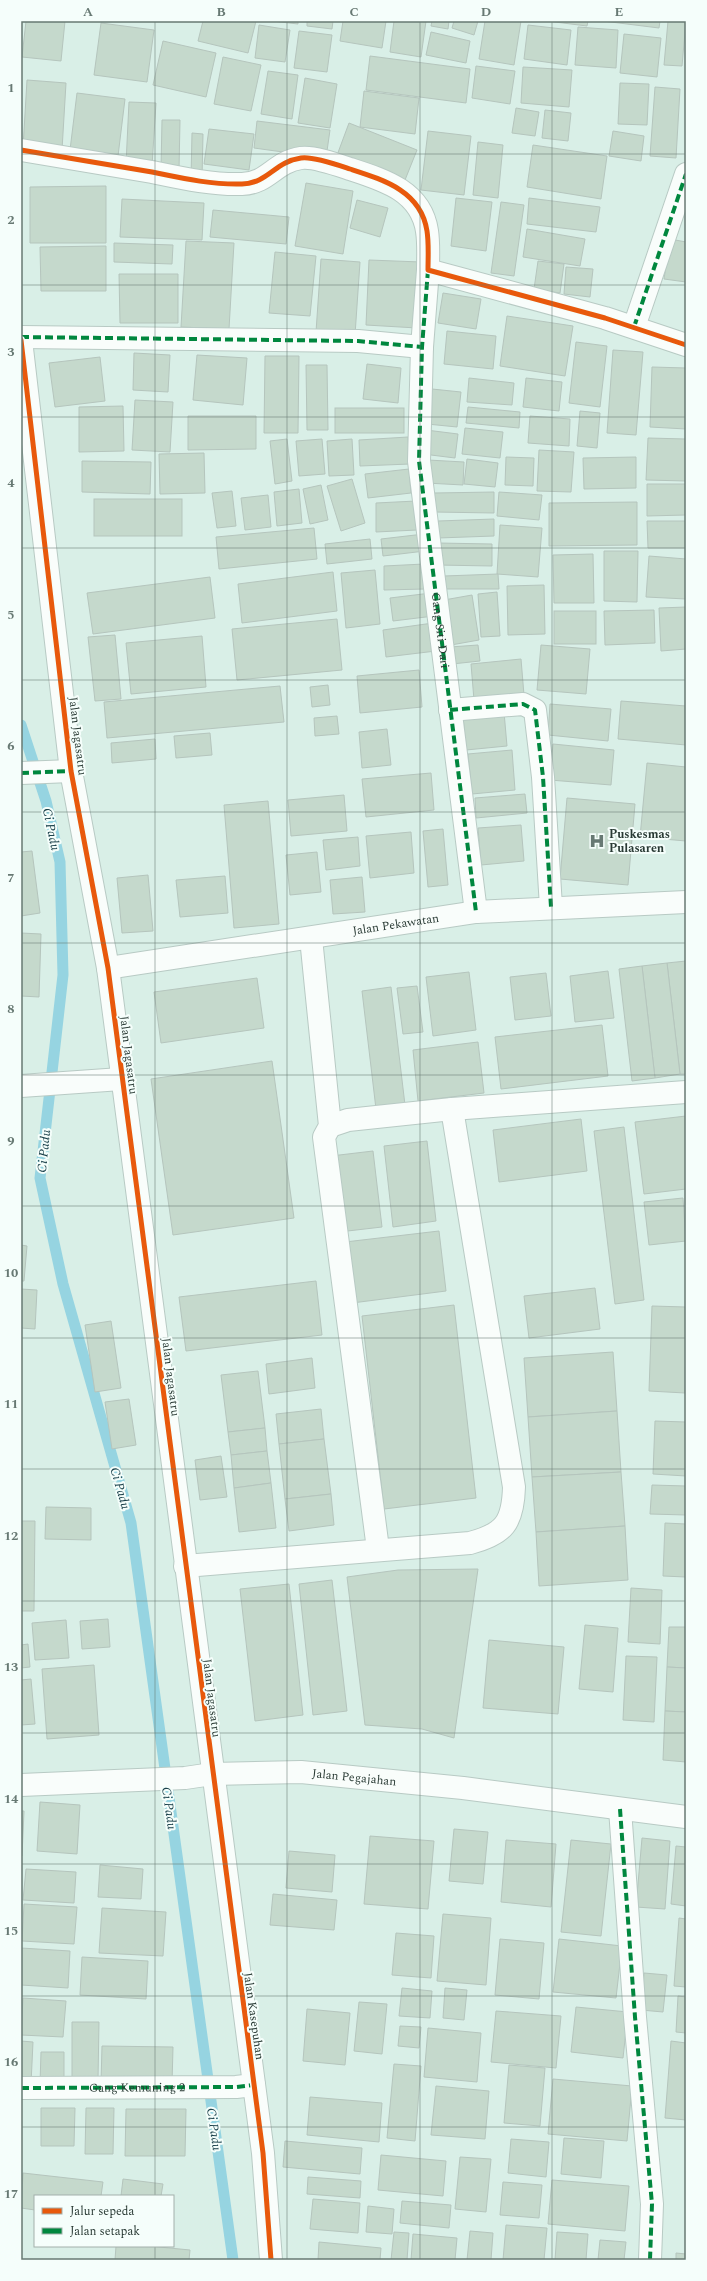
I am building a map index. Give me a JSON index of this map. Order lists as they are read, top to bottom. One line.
{"streets":{"street":["Gang Siti Dari","Jalan Jagasatru","Jalan Pekawatan","Jalan Pegajahan","Jalan Kasepuhan","Gang Kemuning 2"]},"crossings":[["Gang Siti Dari","Jalan Pekawatan"],["Jalan Jagasatru","Jalan Pekawatan"],["Jalan Jagasatru","Jalan Pegajahan"],["Jalan Jagasatru","Jalan Kasepuhan"],["Jalan Pegajahan","Jalan Kasepuhan"],["Jalan Kasepuhan","Gang Kemuning 2"]],"water":["Ci Padu"],"places":{"hospital":["Puskesmas Pulasaren"]},"legend":["Jalur sepeda","Jalan setapak"],"grid":{"columns":["A","B","C","D","E"],"rows":["1","2","3","4","5","6","7","8","9","10","11","12","13","14","15","16","17"]}}
